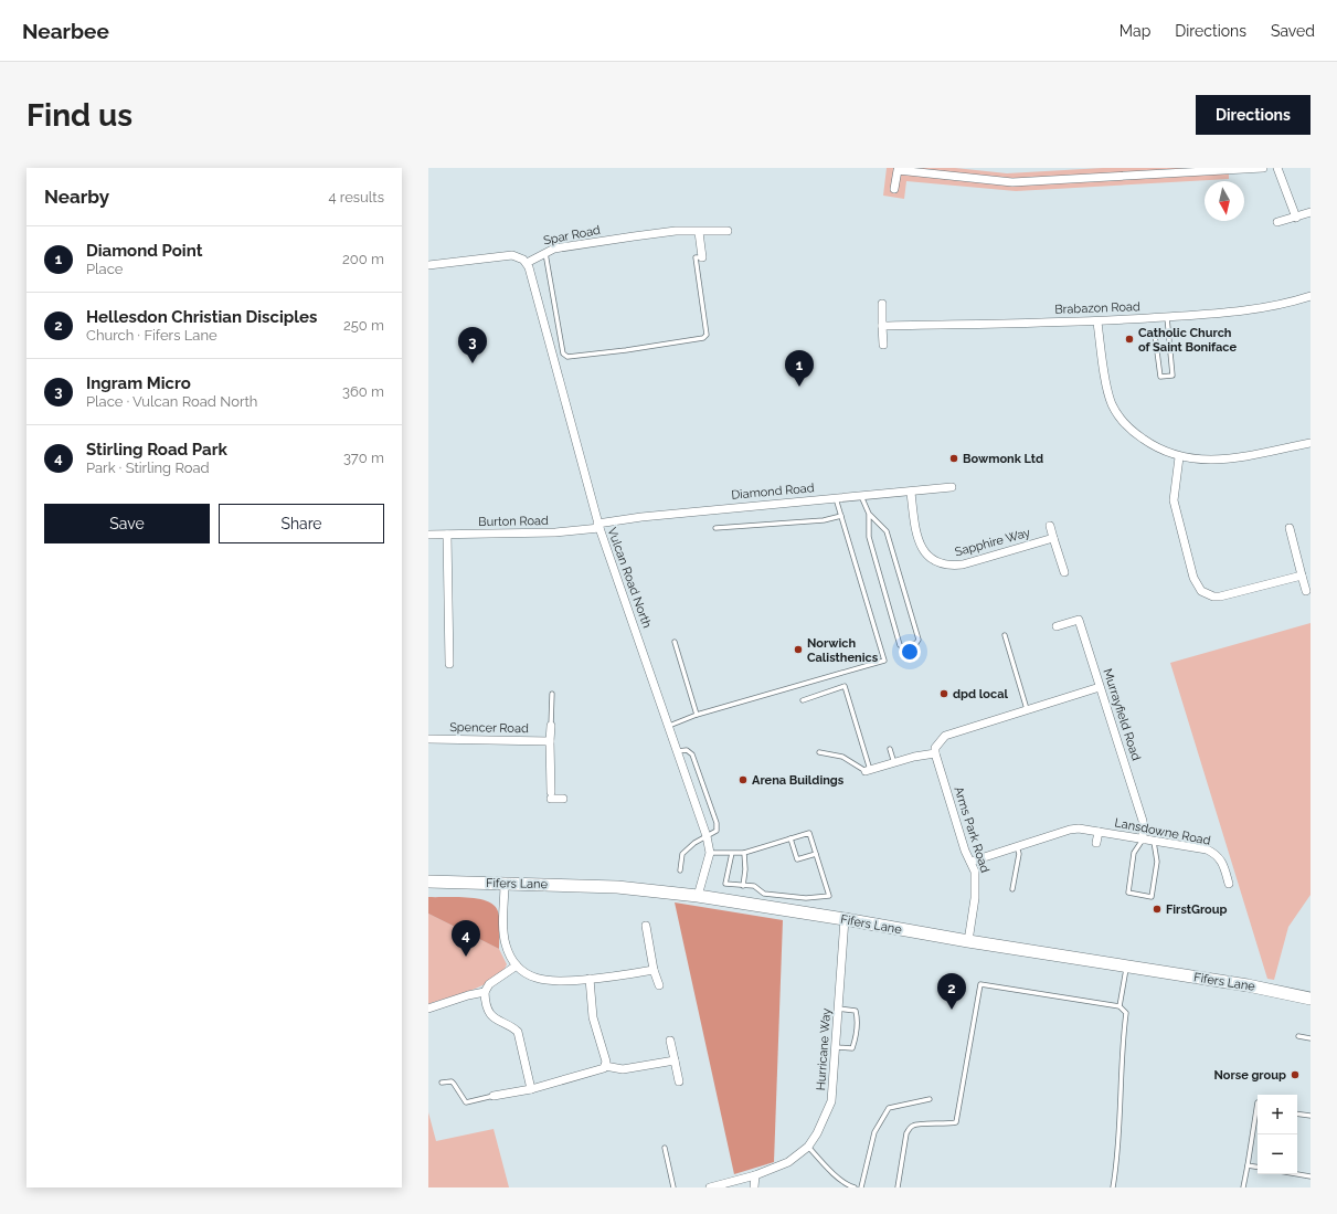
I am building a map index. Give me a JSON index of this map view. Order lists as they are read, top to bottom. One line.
{"streets":{"street":["Spar Road","Brabazon Road","Diamond Road","Burton Road","Sapphire Way","Vulcan Road North","Murrayfield Road","Spencer Road","Arms Park Road","Lansdowne Road","Fifers Lane","Hurricane Way"]},"crossings":[["Spar Road","Vulcan Road North"],["Diamond Road","Burton Road"],["Diamond Road","Sapphire Way"],["Diamond Road","Vulcan Road North"],["Burton Road","Vulcan Road North"],["Vulcan Road North","Fifers Lane"],["Murrayfield Road","Lansdowne Road"],["Arms Park Road","Lansdowne Road"],["Arms Park Road","Fifers Lane"],["Fifers Lane","Hurricane Way"]],"places":["Catholic Church of Saint Boniface","Bowmonk Ltd","Norwich Calisthenics","dpd local","Arena Buildings","FirstGroup","Norse group"],"north":"bottom","page":{"header":"Nearbee","nav":["Map","Directions","Saved"],"buttons":["Directions",["Save","Share"]],"title":"Find us","heading":["Nearby","4 results"],"list":[{"mark":"1","name":"Diamond Point","note":"Place","value":"200 m"},{"mark":"2","name":"Hellesdon Christian Disciples","note":"Church · Fifers Lane","value":"250 m"},{"mark":"3","name":"Ingram Micro","note":"Place · Vulcan Road North","value":"360 m"},{"mark":"4","name":"Stirling Road Park","note":"Park · Stirling Road","value":"370 m"}],"pins":["3","1","4","2"],"map_buttons":["+","−"]}}
